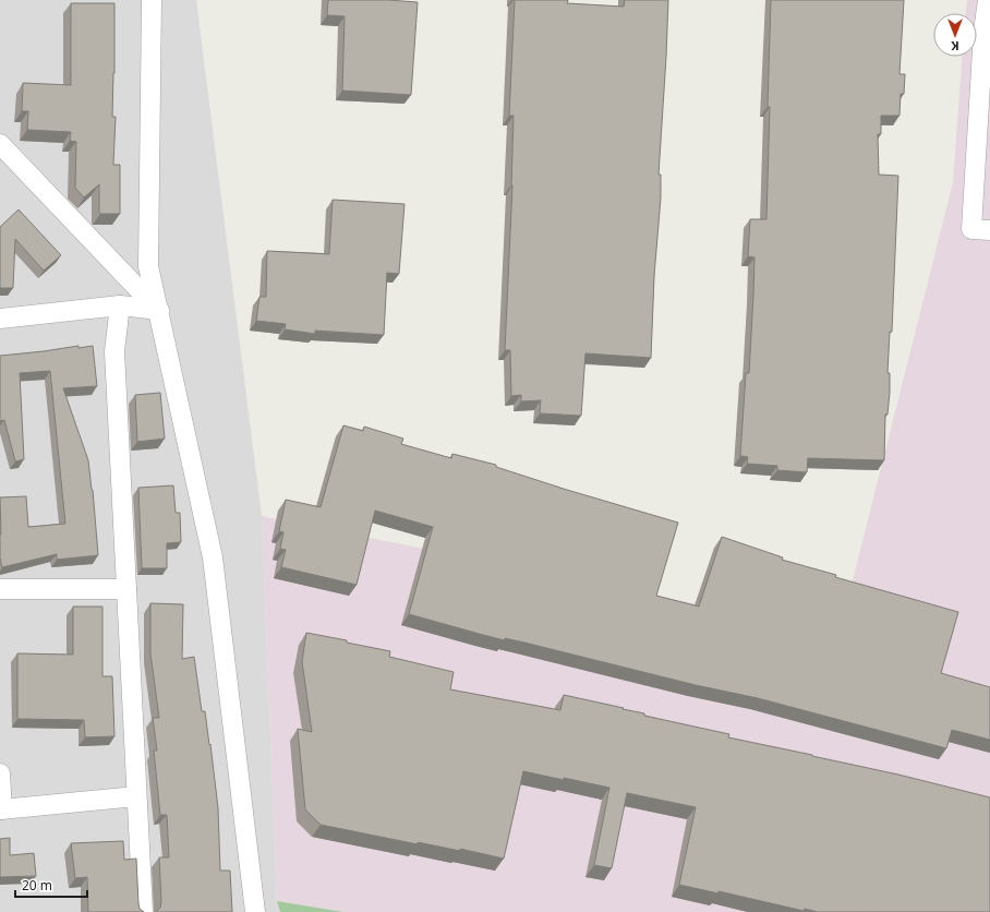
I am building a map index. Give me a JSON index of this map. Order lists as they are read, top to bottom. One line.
{"scale_bar":"20 m","north":"bottom"}
